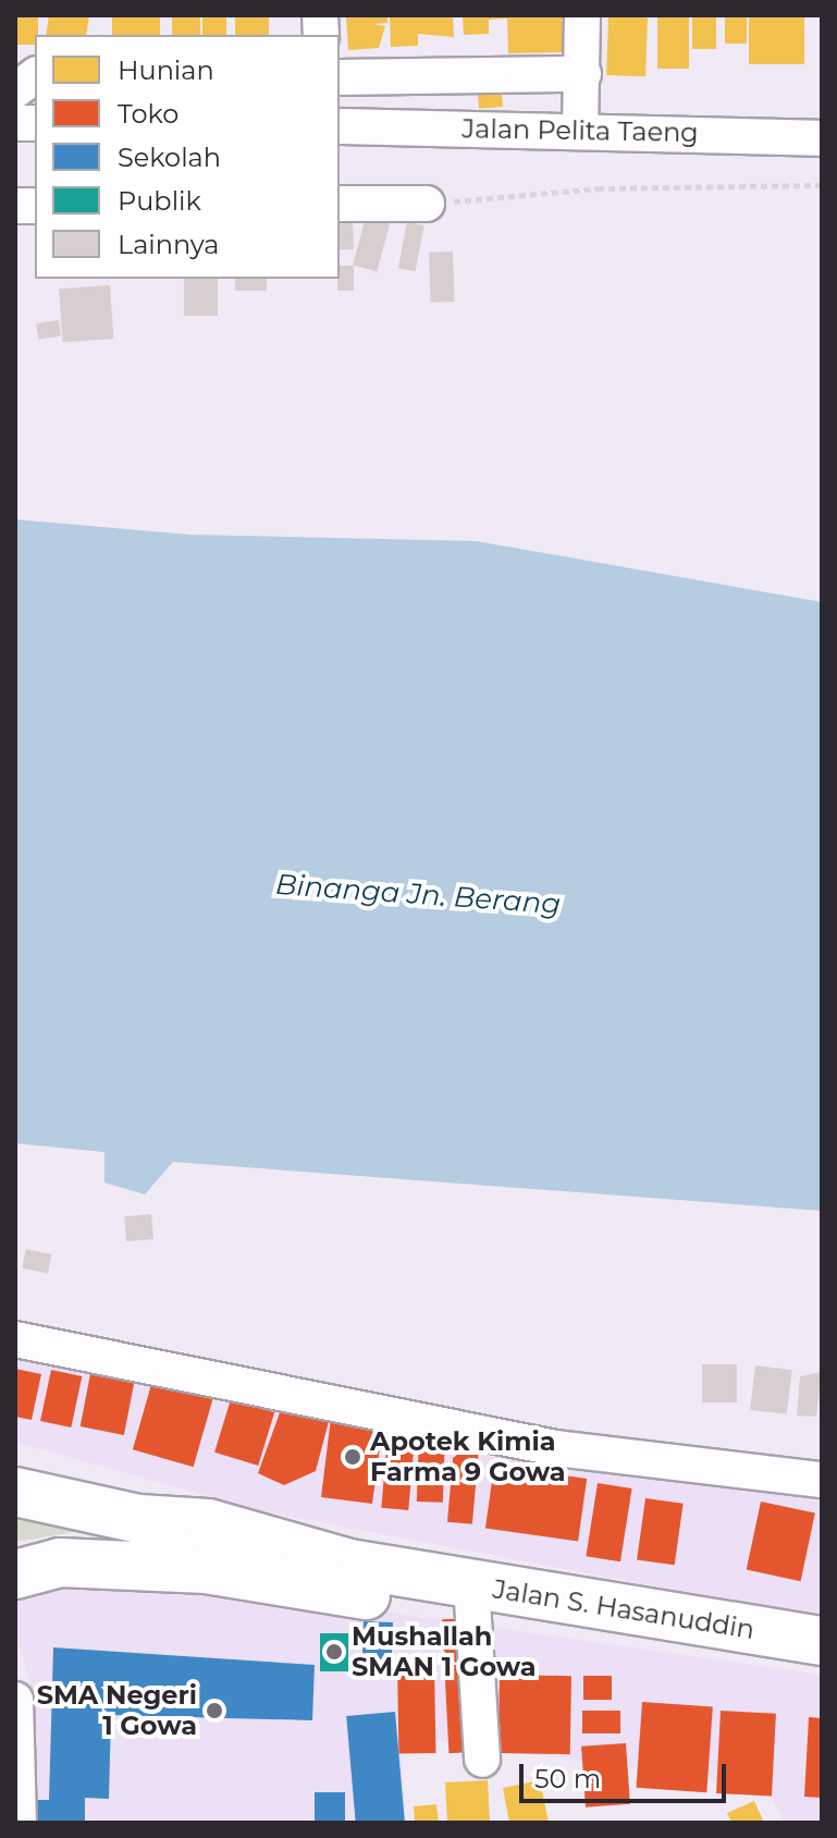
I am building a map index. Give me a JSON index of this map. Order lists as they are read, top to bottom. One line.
{"streets":{"highway":["Jalan S. Hasanuddin"],"street":["Jalan Pelita Taeng"]},"water":["Binanga Jn. Berang"],"places":["Apotek Kimia Farma 9 Gowa","Mushallah SMAN 1 Gowa","SMA Negeri 1 Gowa"],"legend":["Hunian","Toko","Sekolah","Publik","Lainnya"],"scale_bar":"50 m"}
